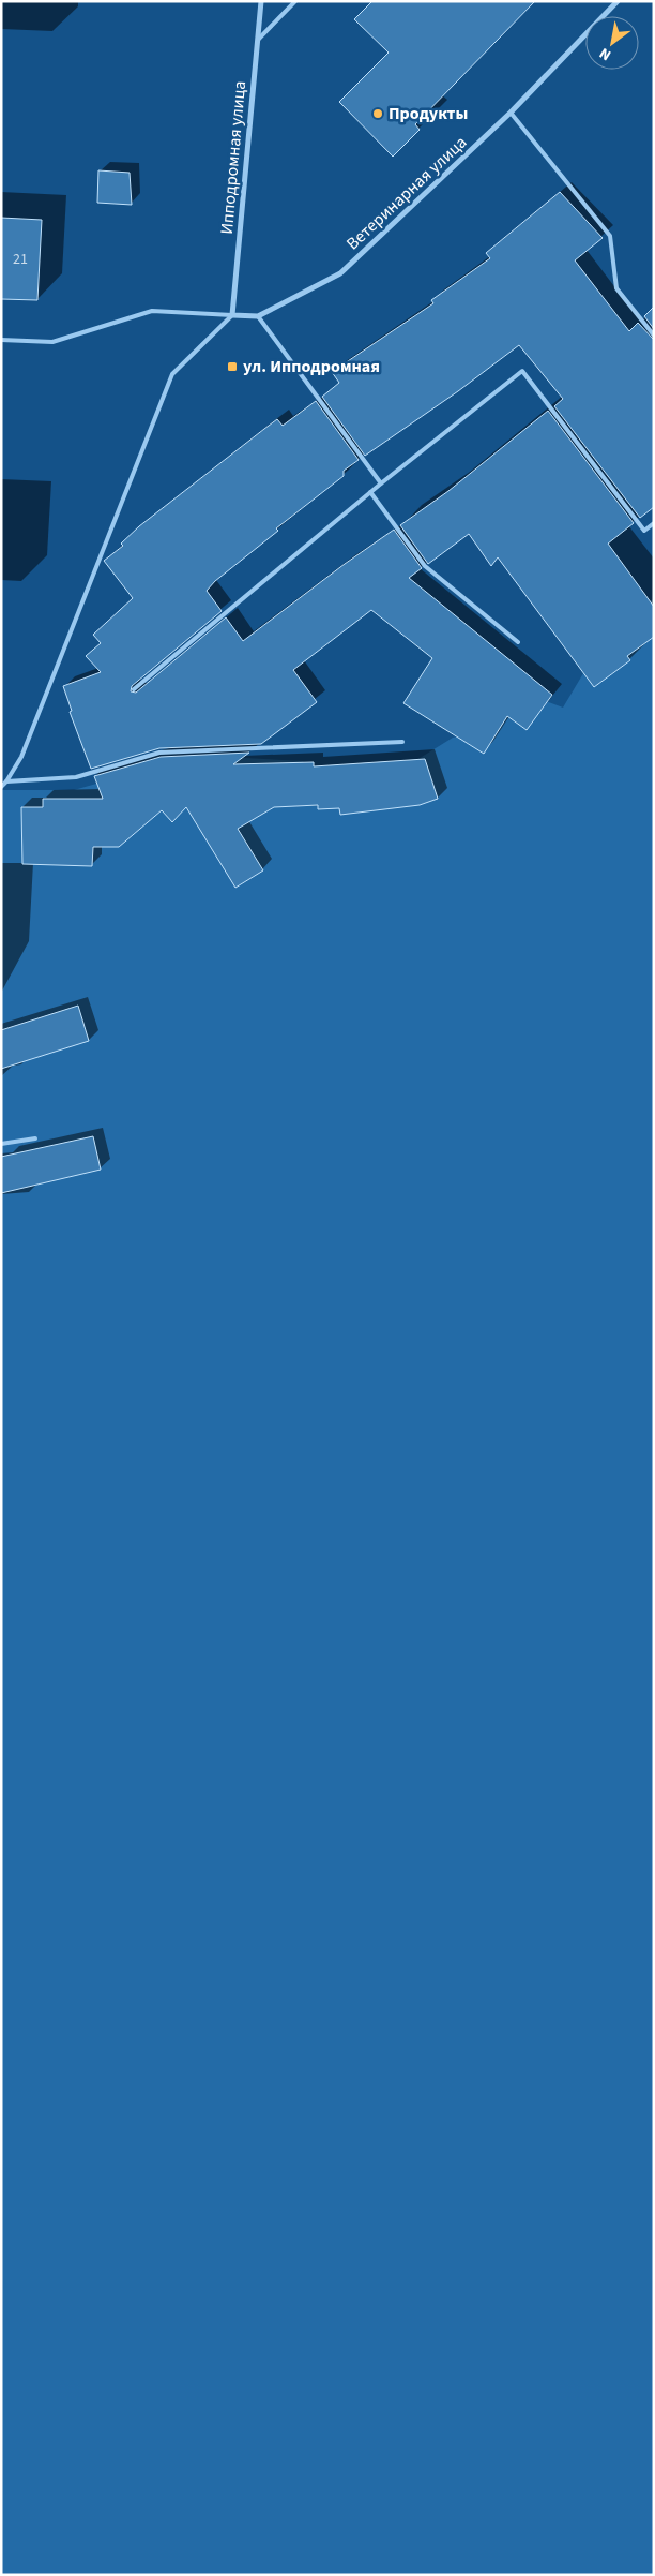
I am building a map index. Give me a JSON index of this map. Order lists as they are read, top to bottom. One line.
{"streets":{"street":["Ипподромная улица","Ветеринарная улица"]},"crossings":[["Ипподромная улица","Ветеринарная улица"]],"places":{"other":["Продукты"],"transit":["ул. Ипподромная"]},"house_numbers":["21"],"north":"bottom left"}
